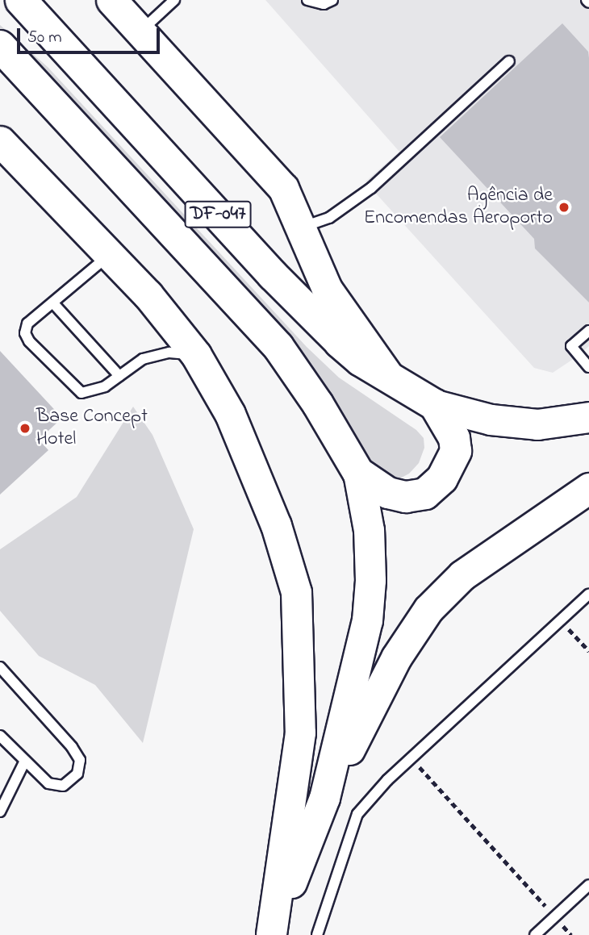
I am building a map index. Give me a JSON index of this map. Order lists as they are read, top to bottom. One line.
{"streets":{"main road":["DF-047"]},"places":["Agência de Encomendas Aeroporto","Base Concept Hotel"],"scale_bar":"50 m"}
